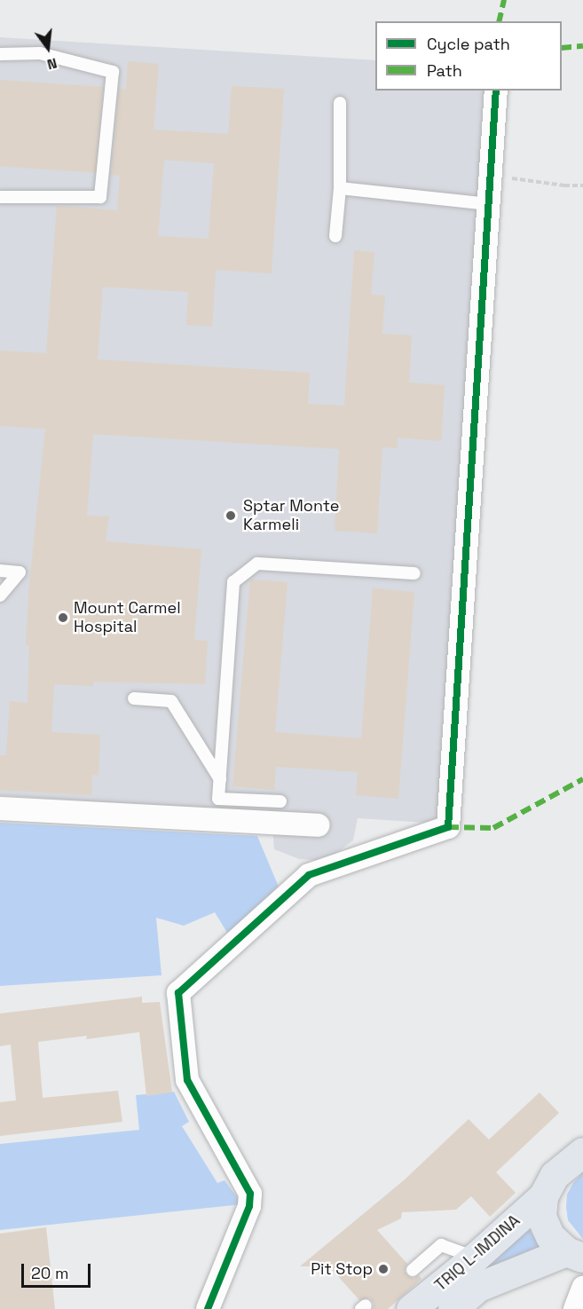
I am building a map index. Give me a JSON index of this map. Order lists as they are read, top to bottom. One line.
{"streets":{"highway":["TRIQ L-IMDINA"]},"places":["Sptar Monte Karmeli","Mount Carmel Hospital","Pit Stop"],"legend":["Cycle path","Path"],"scale_bar":"20 m","north":"bottom"}
